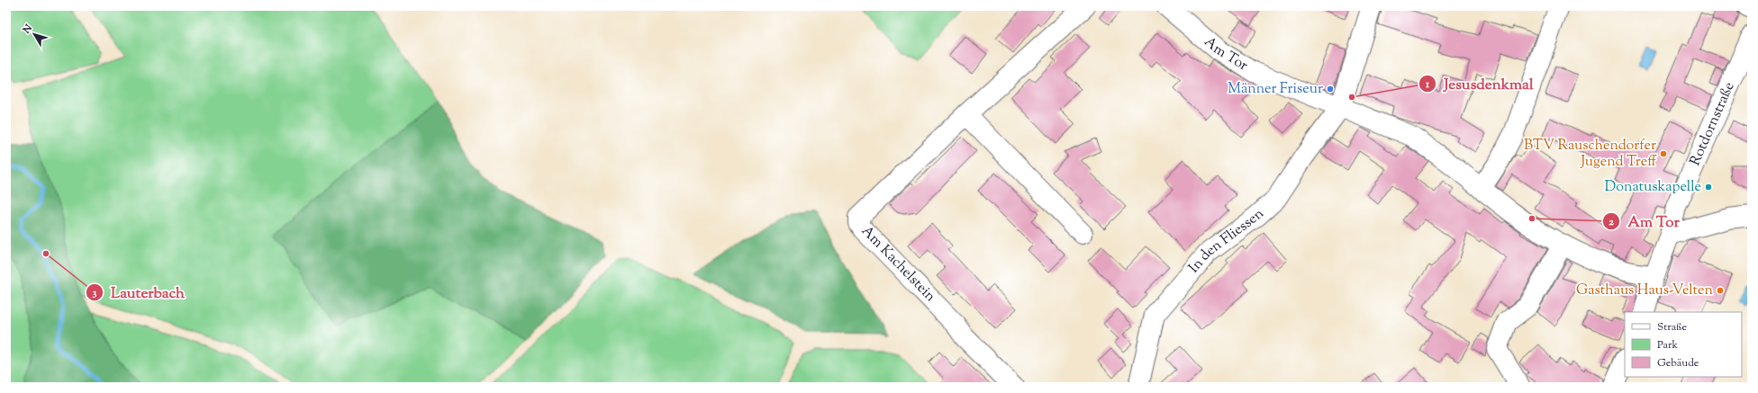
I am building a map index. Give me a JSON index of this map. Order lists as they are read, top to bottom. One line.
{"streets":{"street":["Am Tor","Rotdornstraße","In den Fliessen","Am Kachelstein"]},"crossings":[["Am Tor","Rotdornstraße"],["Am Tor","In den Fliessen"]],"places":["Männer Friseur","Jesusdenkmal","BTV Rauschendorfer Jugend Treff","Donatuskapelle","Am Tor","Lauterbach","Gasthaus Haus-Velten"],"legend":["Straße","Park","Gebäude"],"north":"top left"}
